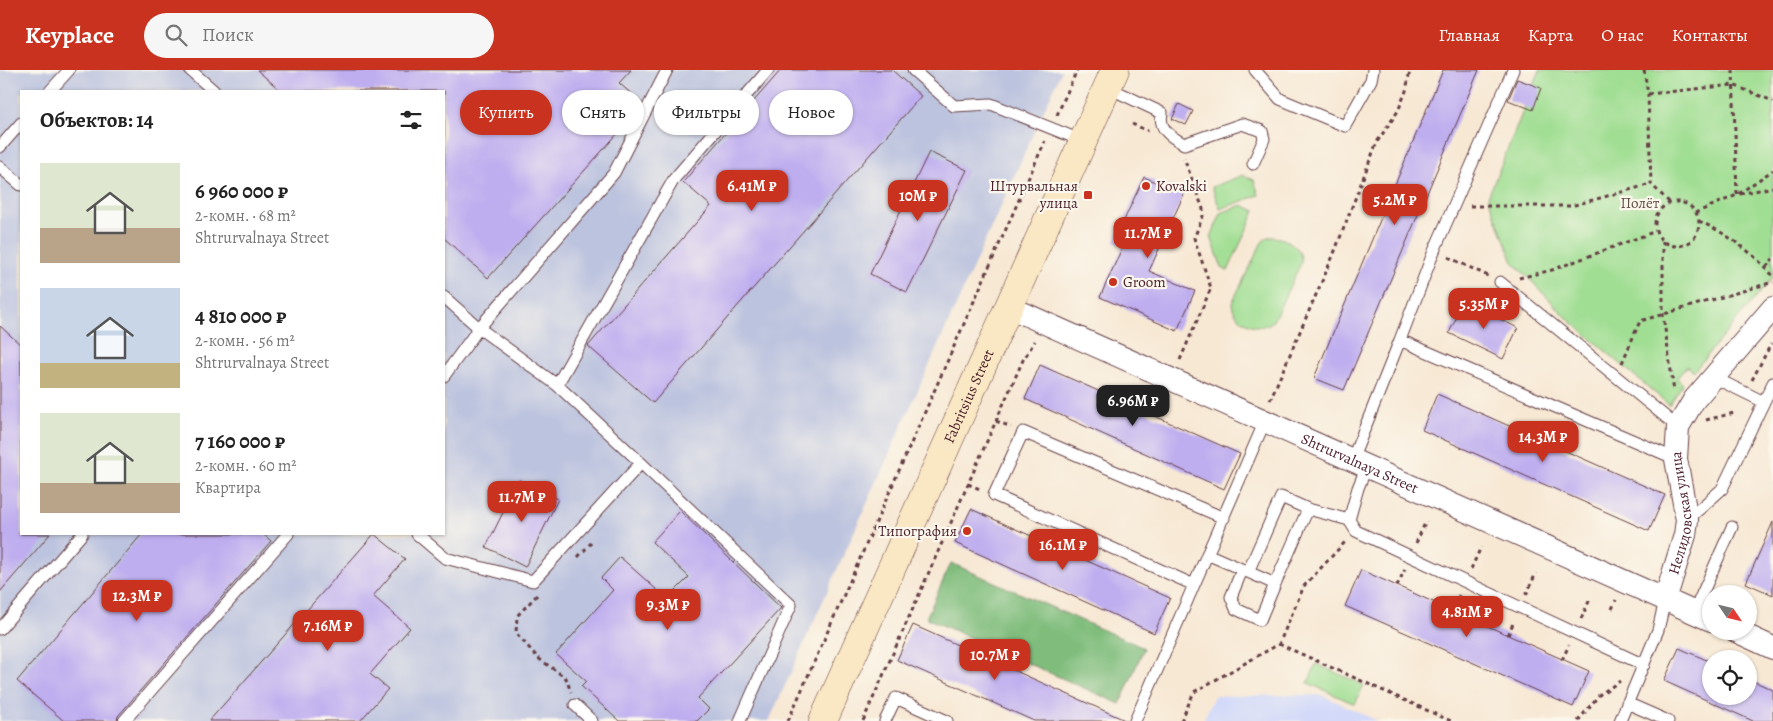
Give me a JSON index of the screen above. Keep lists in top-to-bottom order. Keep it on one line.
{"streets":{"main road":["Fabritsius Street"],"street":["Shtrurvalnaya Street","Нелидовская улица"]},"crossings":[["Fabritsius Street","Shtrurvalnaya Street"],["Shtrurvalnaya Street","Нелидовская улица"]],"parks":["Полёт"],"places":{"other":["Kovalski","Groom","Типография"],"transit":["Штурвальная улица"]},"north":"bottom right","page":{"header":"Keyplace","search":"Поиск","nav":["Главная","Карта","О нас","Контакты"],"chip":["Купить","Снять","Фильтры","Новое"],"heading":"Объектов: 14","list":[{"name":"6 960 000 ₽","note":"2-комн. · 68 m² · Shtrurvalnaya Street"},{"name":"4 810 000 ₽","note":"2-комн. · 56 m² · Shtrurvalnaya Street"},{"name":"7 160 000 ₽","note":"2-комн. · 60 m² · Квартира"}],"price":["6.41M ₽","10M ₽","5.2M ₽","11.7M ₽","5.35M ₽","6.96M ₽","14.3M ₽","11.7M ₽","16.1M ₽","12.3M ₽","9.3M ₽","4.81M ₽","7.16M ₽","10.7M ₽"]}}
